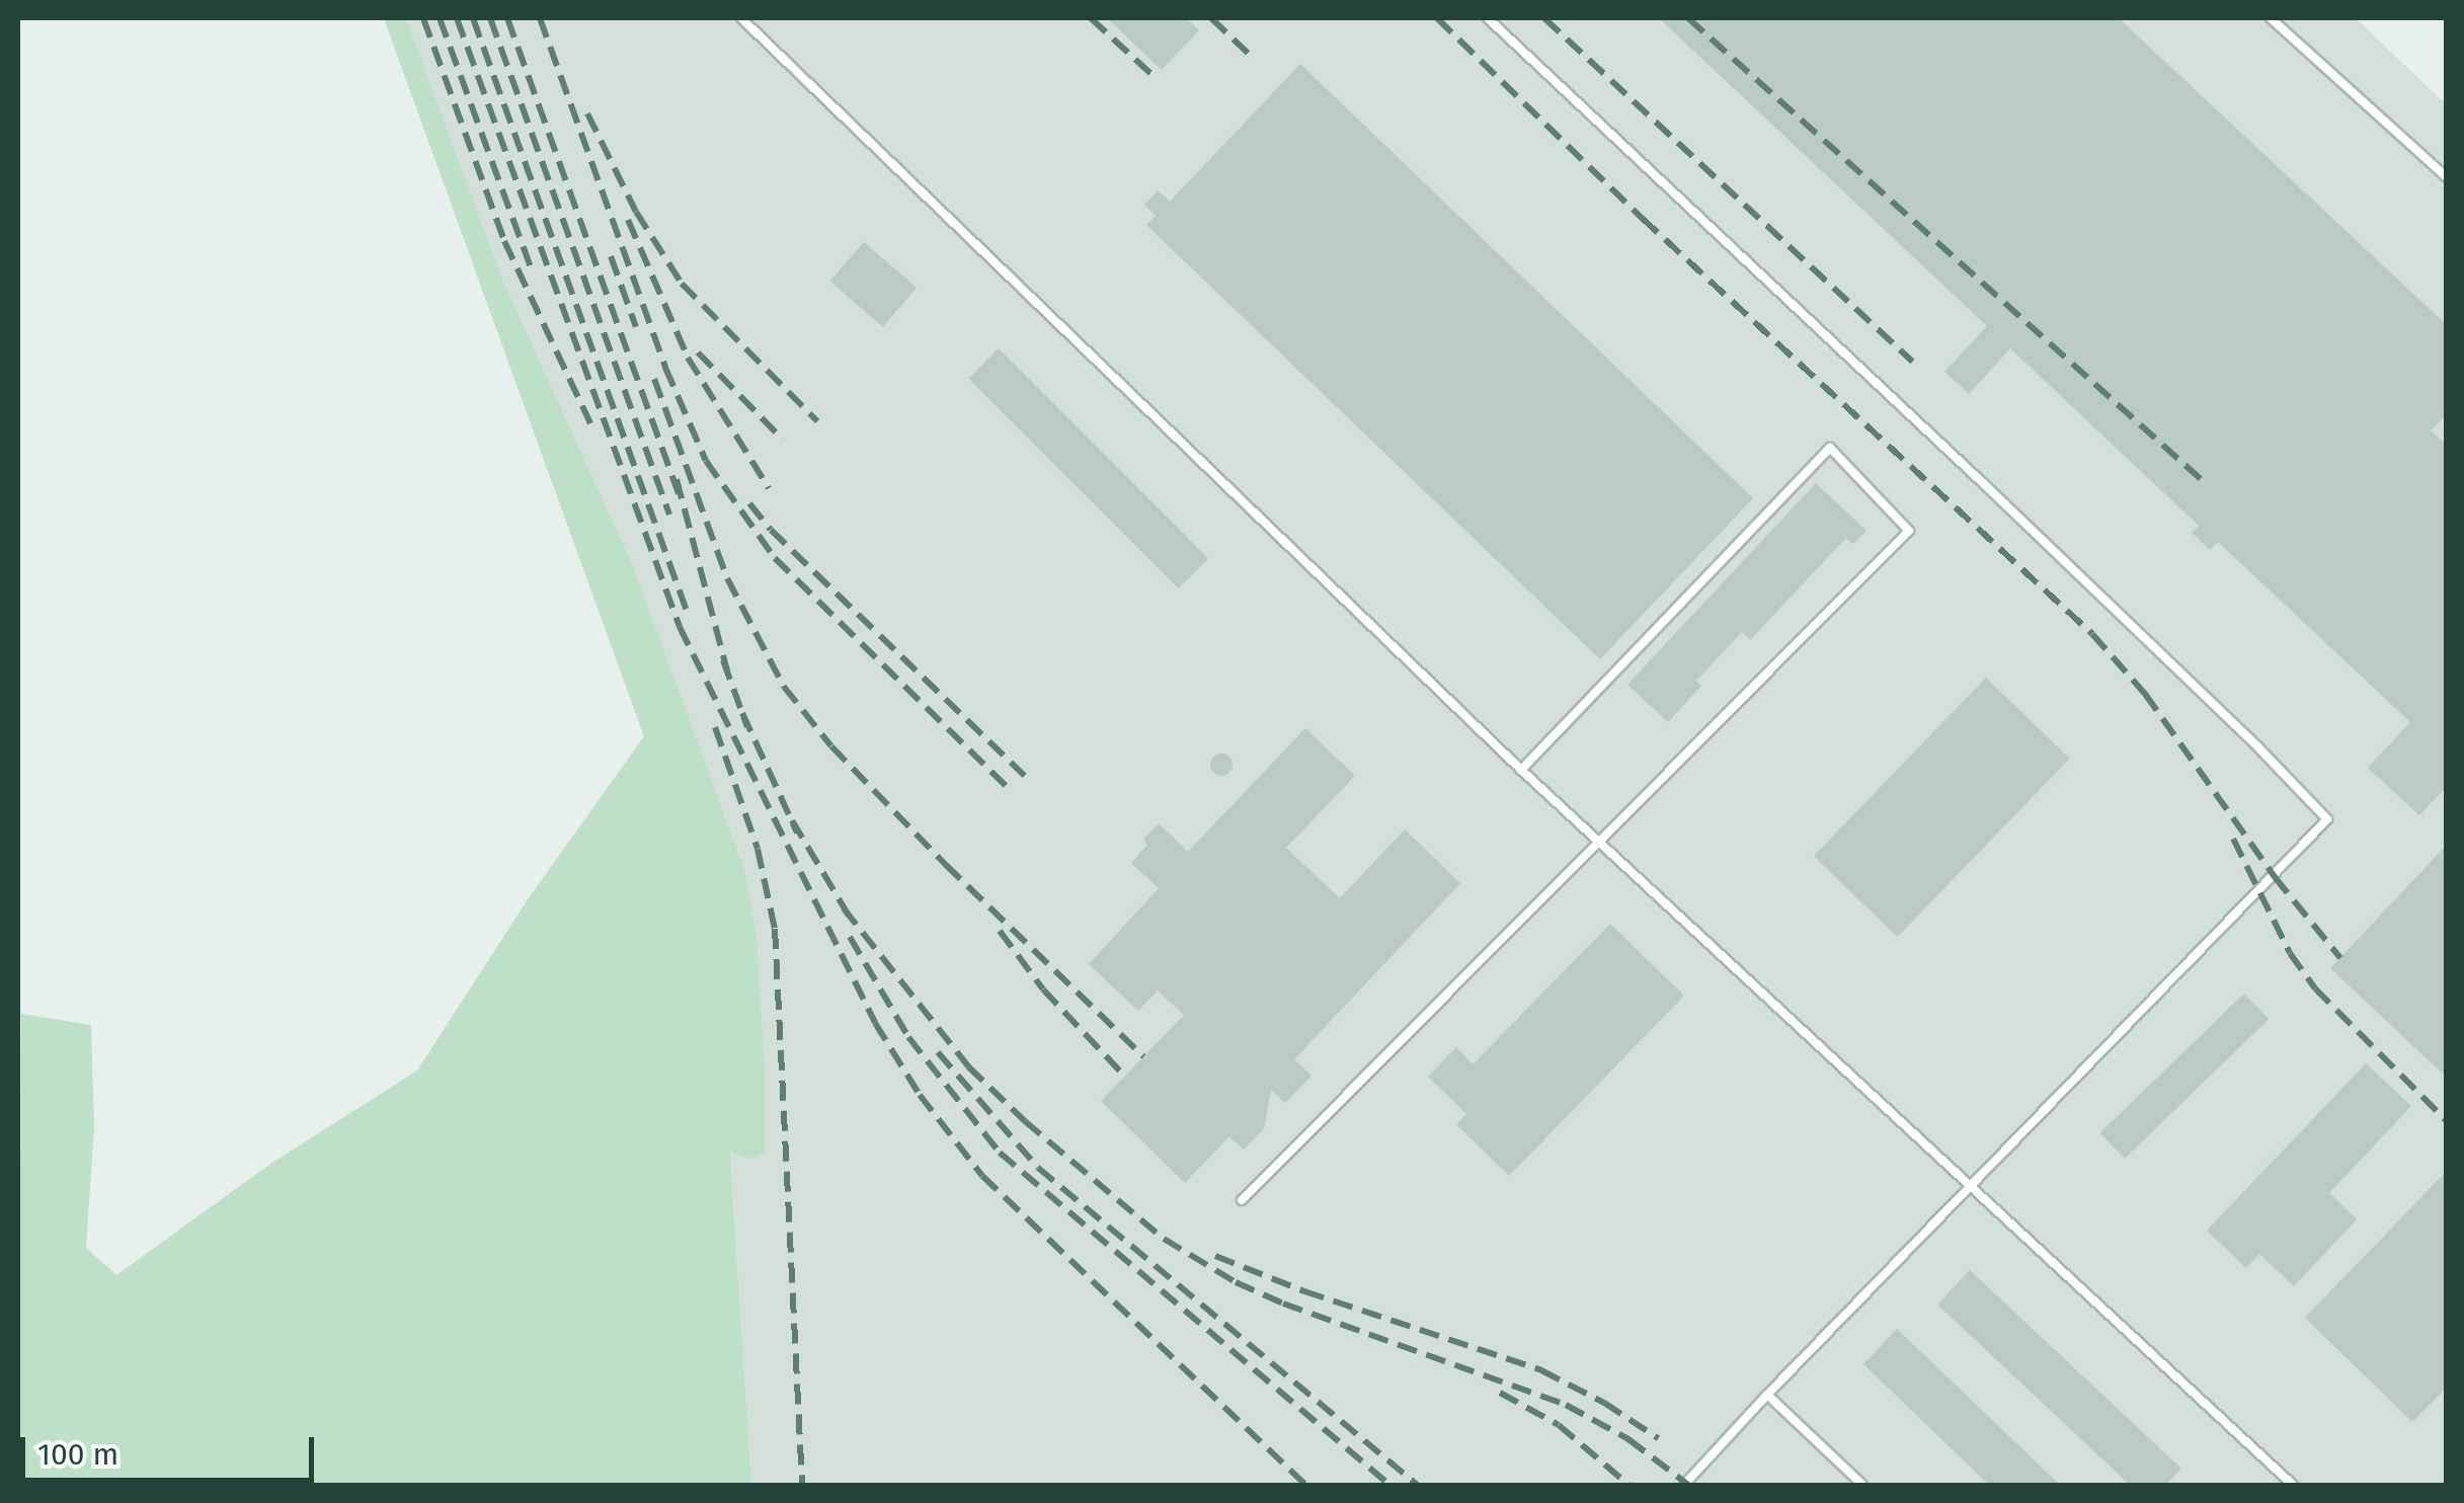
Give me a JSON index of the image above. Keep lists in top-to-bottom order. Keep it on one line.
{"scale_bar":"100 m"}
